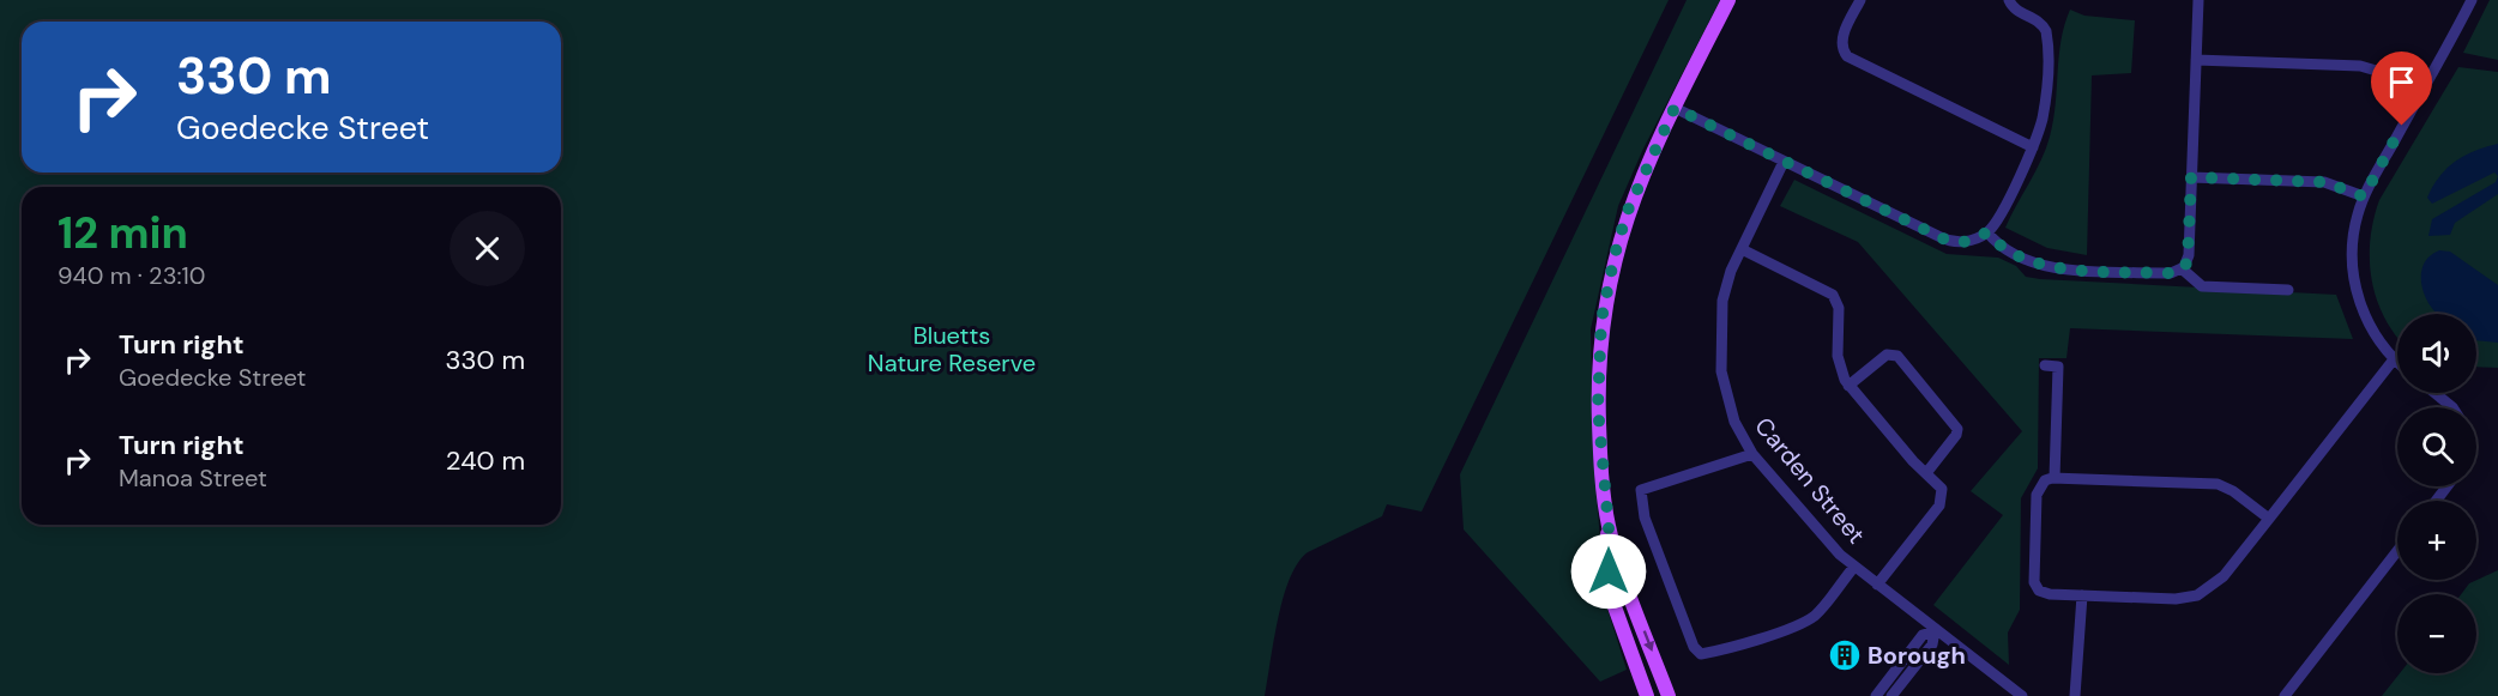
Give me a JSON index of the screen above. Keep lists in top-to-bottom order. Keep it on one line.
{"streets":{"street":["Carden Street"]},"parks":["Bluetts Nature Reserve"],"places":{"building":["Borough"]},"page":{"turn":["330 m","Goedecke Street"],"heading":["12 min","940 m · 23:10"],"list":[{"name":"Turn right","note":"Goedecke Street","value":"330 m"},{"name":"Turn right","note":"Manoa Street","value":"240 m"}],"map_buttons":["+","−"]}}
